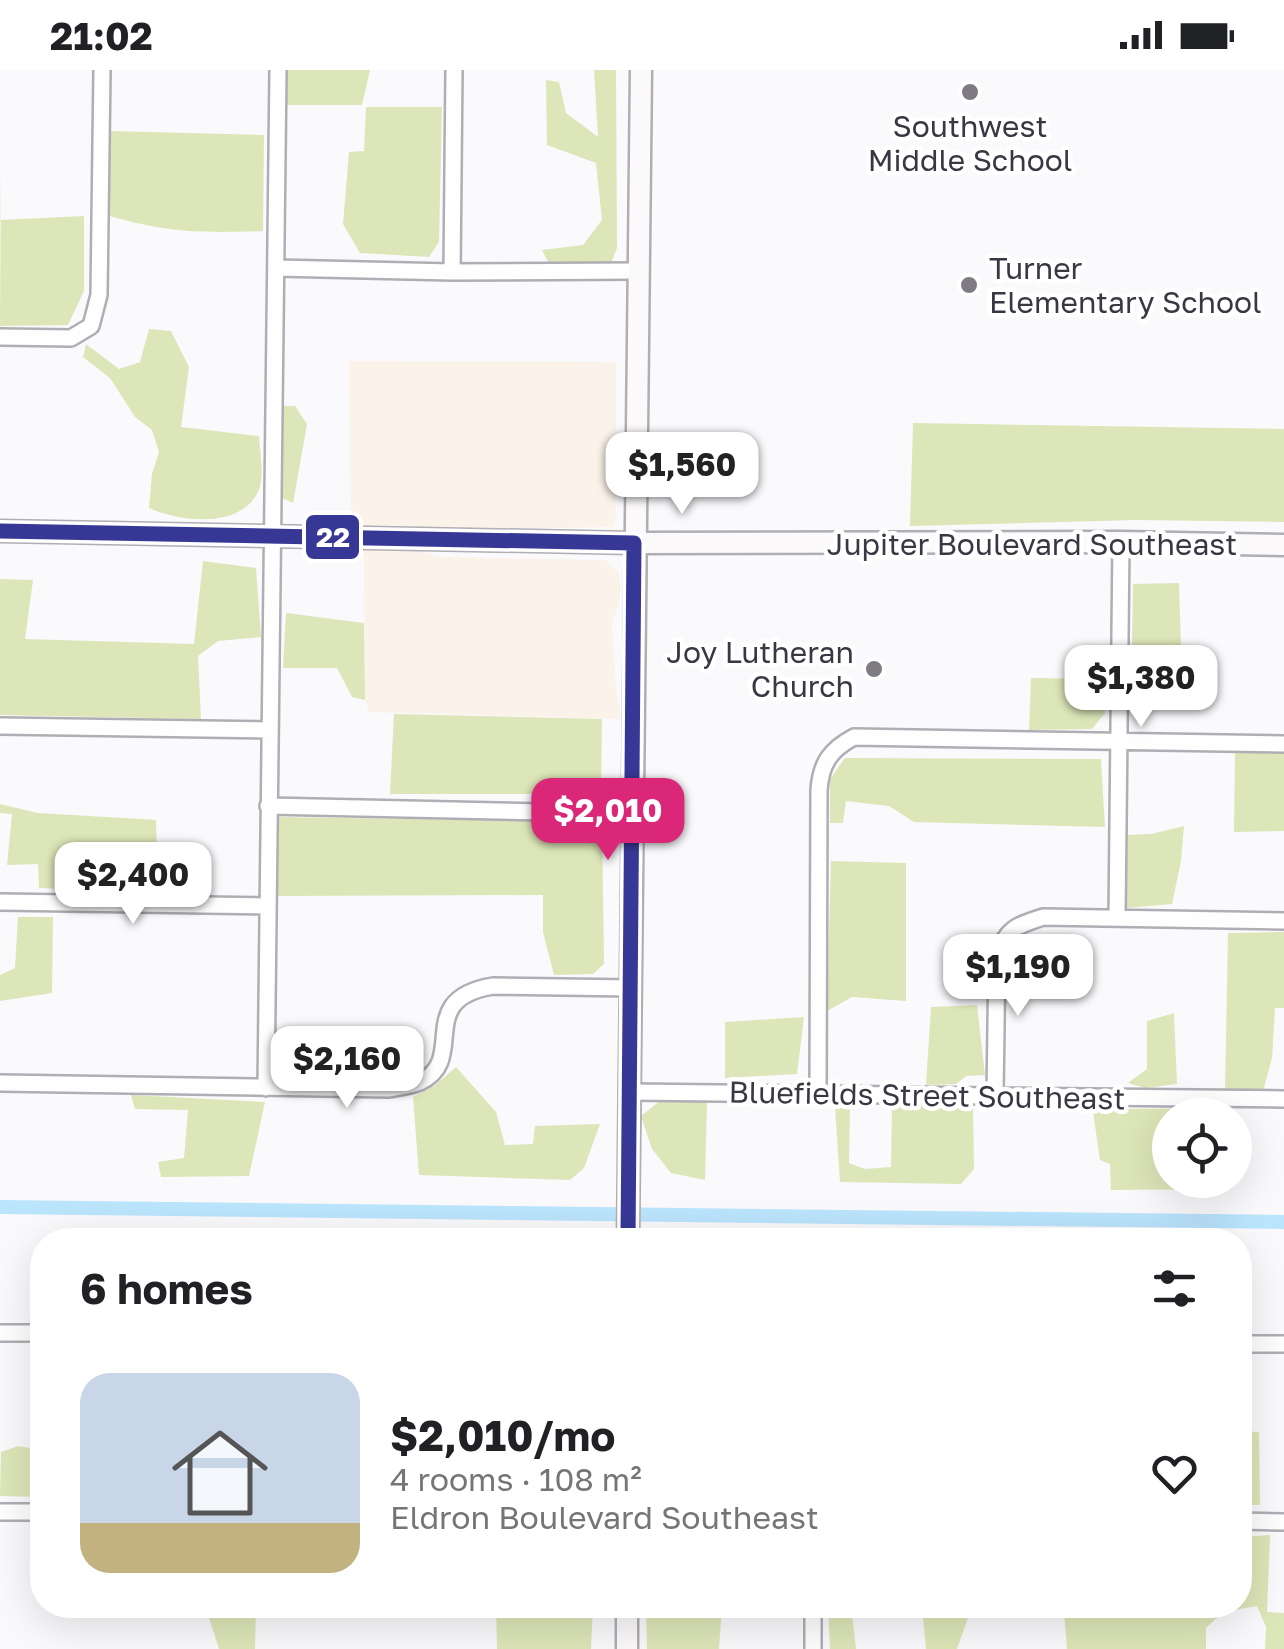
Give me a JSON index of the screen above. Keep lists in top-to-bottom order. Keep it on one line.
{"streets":{"street":["Jupiter Boulevard Southeast","Bluefields Street Southeast"]},"places":["Southwest Middle School","Turner Elementary School","Joy Lutheran Church"],"lines":["transit line 22"],"page":{"status":"21:02","price":["$1,560","$1,380","$2,010","$2,400","$1,190","$2,160"],"heading":"6 homes","list":[{"name":"$2,010/mo","note":"4 rooms · 108 m² · Eldron Boulevard Southeast"}]}}
